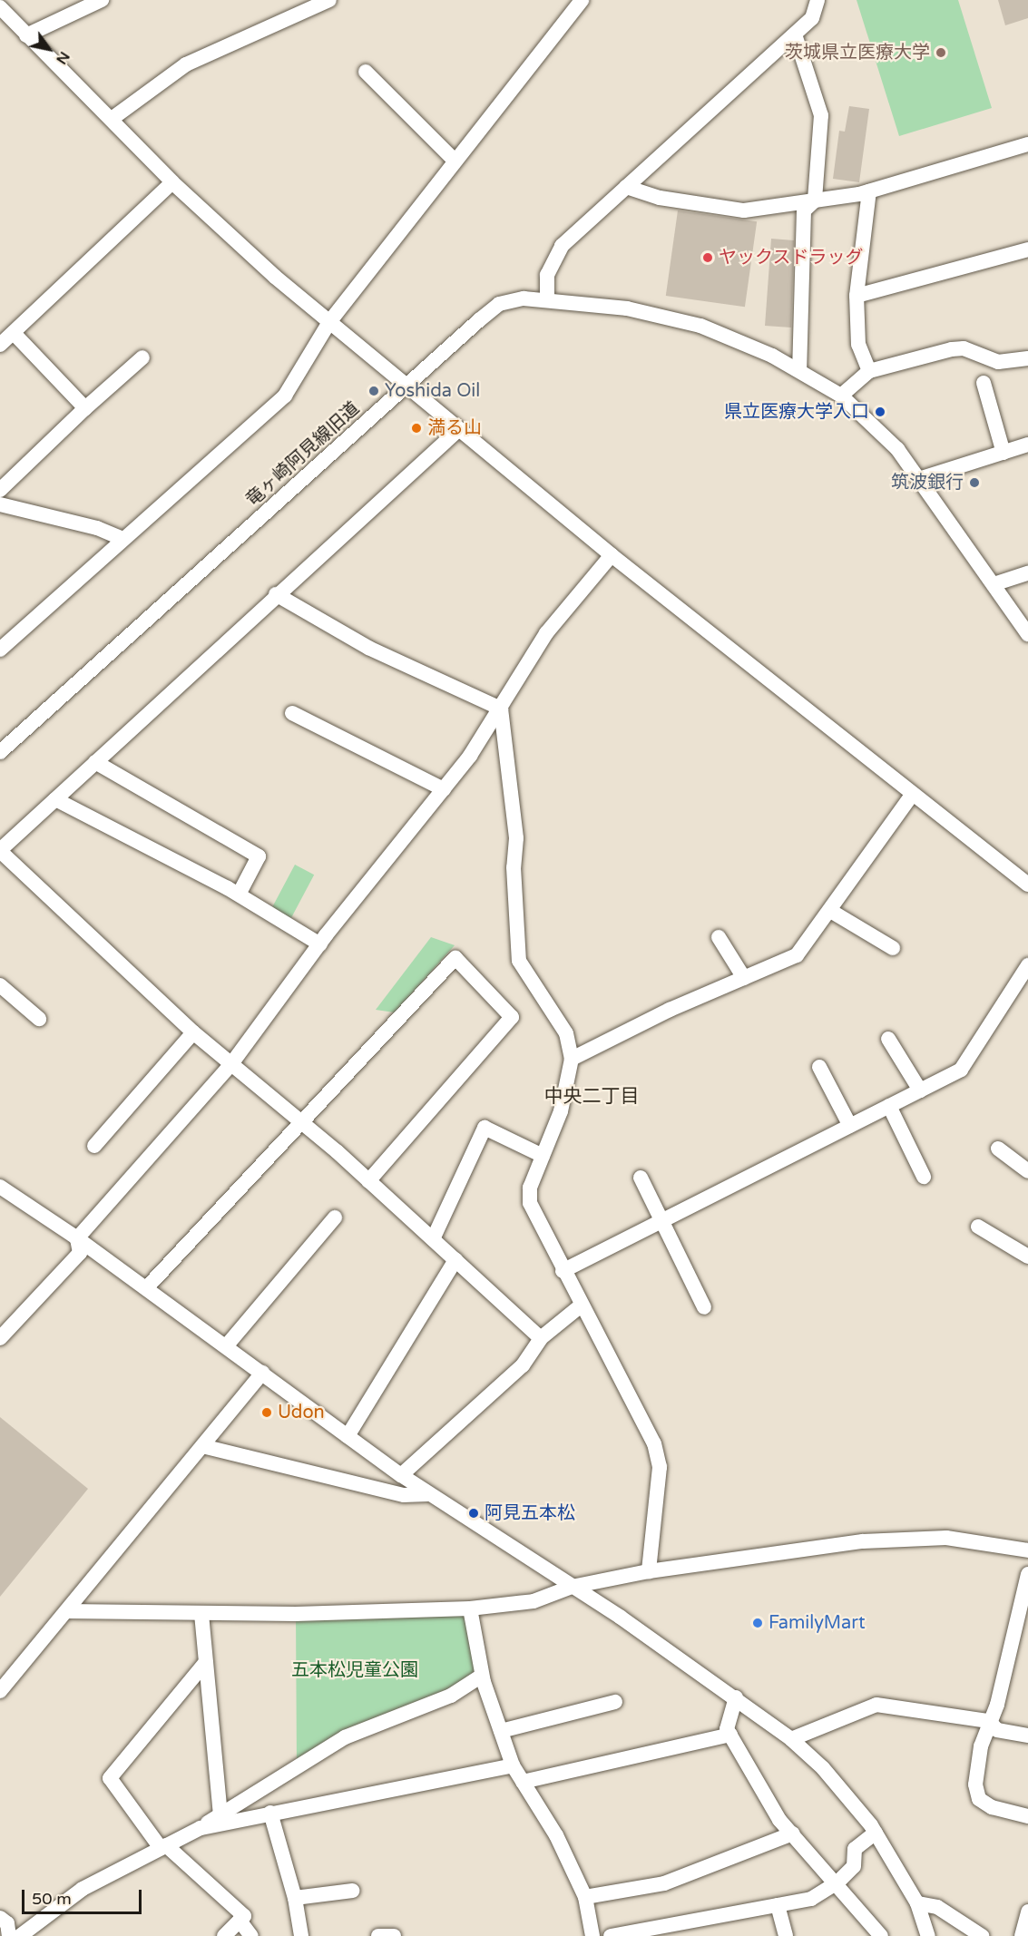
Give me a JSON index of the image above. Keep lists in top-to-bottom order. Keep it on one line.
{"streets":{"street":["竜ヶ崎阿見線旧道"]},"districts":["中央二丁目"],"parks":["五本松児童公園"],"places":["茨城県立医療大学","ヤックスドラッグ","Yoshida Oil","県立医療大学入口","満る山","筑波銀行","Udon","阿見五本松","FamilyMart"],"scale_bar":"50 m","north":"bottom right"}
